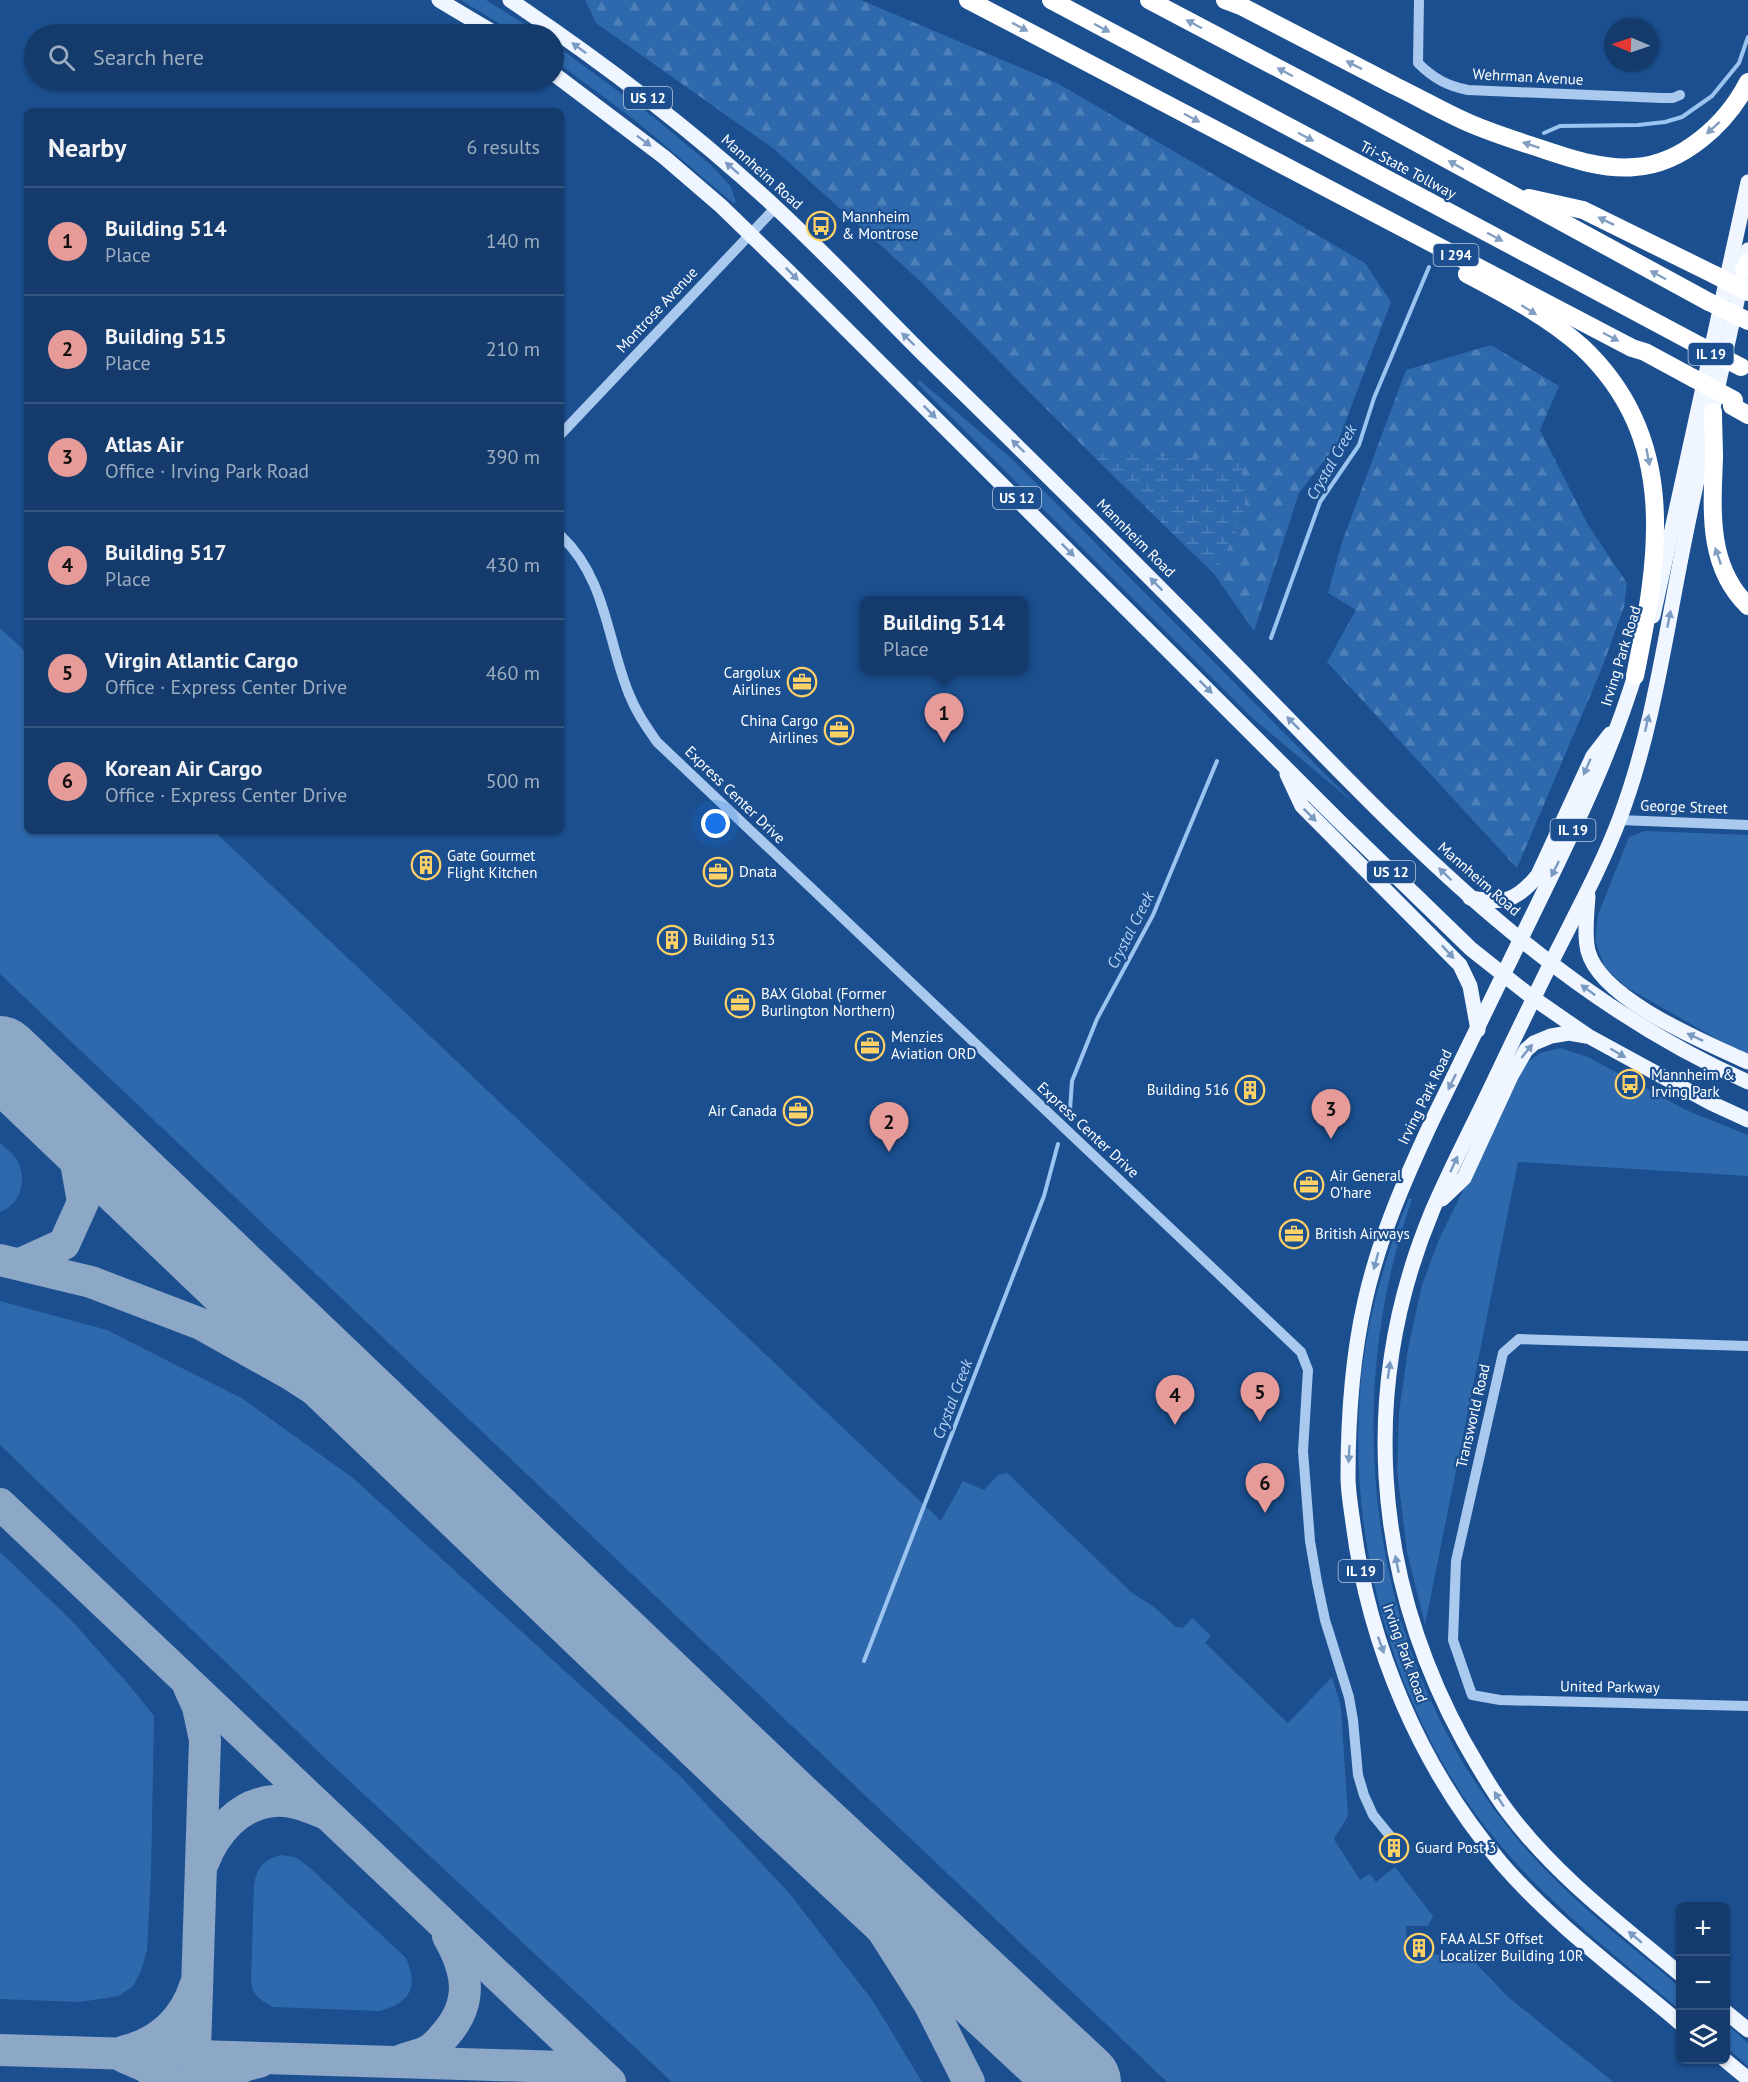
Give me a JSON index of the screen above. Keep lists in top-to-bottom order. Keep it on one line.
{"streets":{"highway":["Tri-State Tollway","I 294"],"main road":["US 12","Mannheim Road","IL 19","Irving Park Road"],"street":["Wehrman Avenue","Montrose Avenue","Express Center Drive","George Street","Transworld Road","United Parkway"]},"crossings":[["US 12","Montrose Avenue"],["US 12","Irving Park Road"],["Mannheim Road","Montrose Avenue"],["Mannheim Road","Irving Park Road"],["Irving Park Road","George Street"],["Transworld Road","United Parkway"]],"water":["Crystal Creek"],"places":{"bus stop":["Mannheim & Montrose","Mannheim & Irving Park"],"office":["Cargolux Airlines","China Cargo Airlines","Dnata","BAX Global (Former Burlington Northern)","Menzies Aviation ORD","Air Canada","Air General O'hare","British Airways"],"building":["Gate Gourmet Flight Kitchen","Building 513","Building 516","Guard Post 3","FAA ALSF Offset Localizer Building 10R"]},"north":"left","page":{"search":"Search here","heading":["Nearby","6 results"],"list":[{"mark":"1","name":"Building 514","note":"Place","value":"140 m"},{"mark":"2","name":"Building 515","note":"Place","value":"210 m"},{"mark":"3","name":"Atlas Air","note":"Office · Irving Park Road","value":"390 m"},{"mark":"4","name":"Building 517","note":"Place","value":"430 m"},{"mark":"5","name":"Virgin Atlantic Cargo","note":"Office · Express Center Drive","value":"460 m"},{"mark":"6","name":"Korean Air Cargo","note":"Office · Express Center Drive","value":"500 m"}],"popup":["Building 514","Place"],"pins":["1","3","2","5","4","6"],"map_buttons":["+","−"]}}
